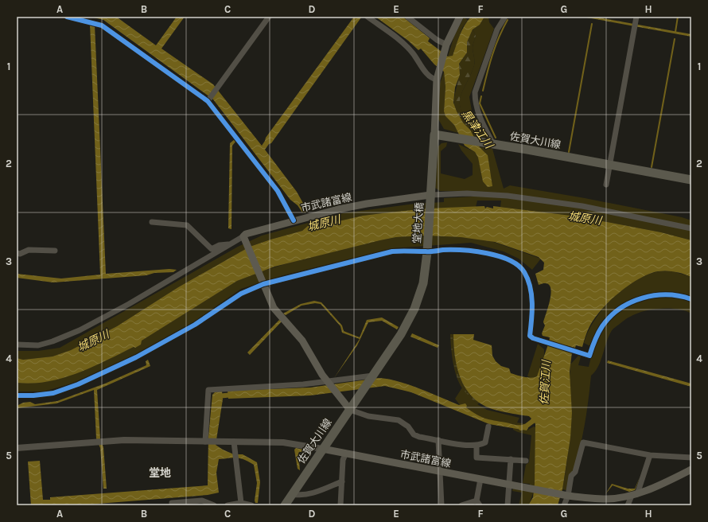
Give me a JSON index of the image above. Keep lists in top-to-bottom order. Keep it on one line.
{"streets":{"main road":["佐賀大川線","市武諸富線","堂地大橋"]},"crossings":[["佐賀大川線","市武諸富線"],["市武諸富線","堂地大橋"]],"districts":["堂地"],"water":["黒津江川","城原川","佐賀江川"],"grid":{"columns":["A","B","C","D","E","F","G","H"],"rows":["1","2","3","4","5"]}}
